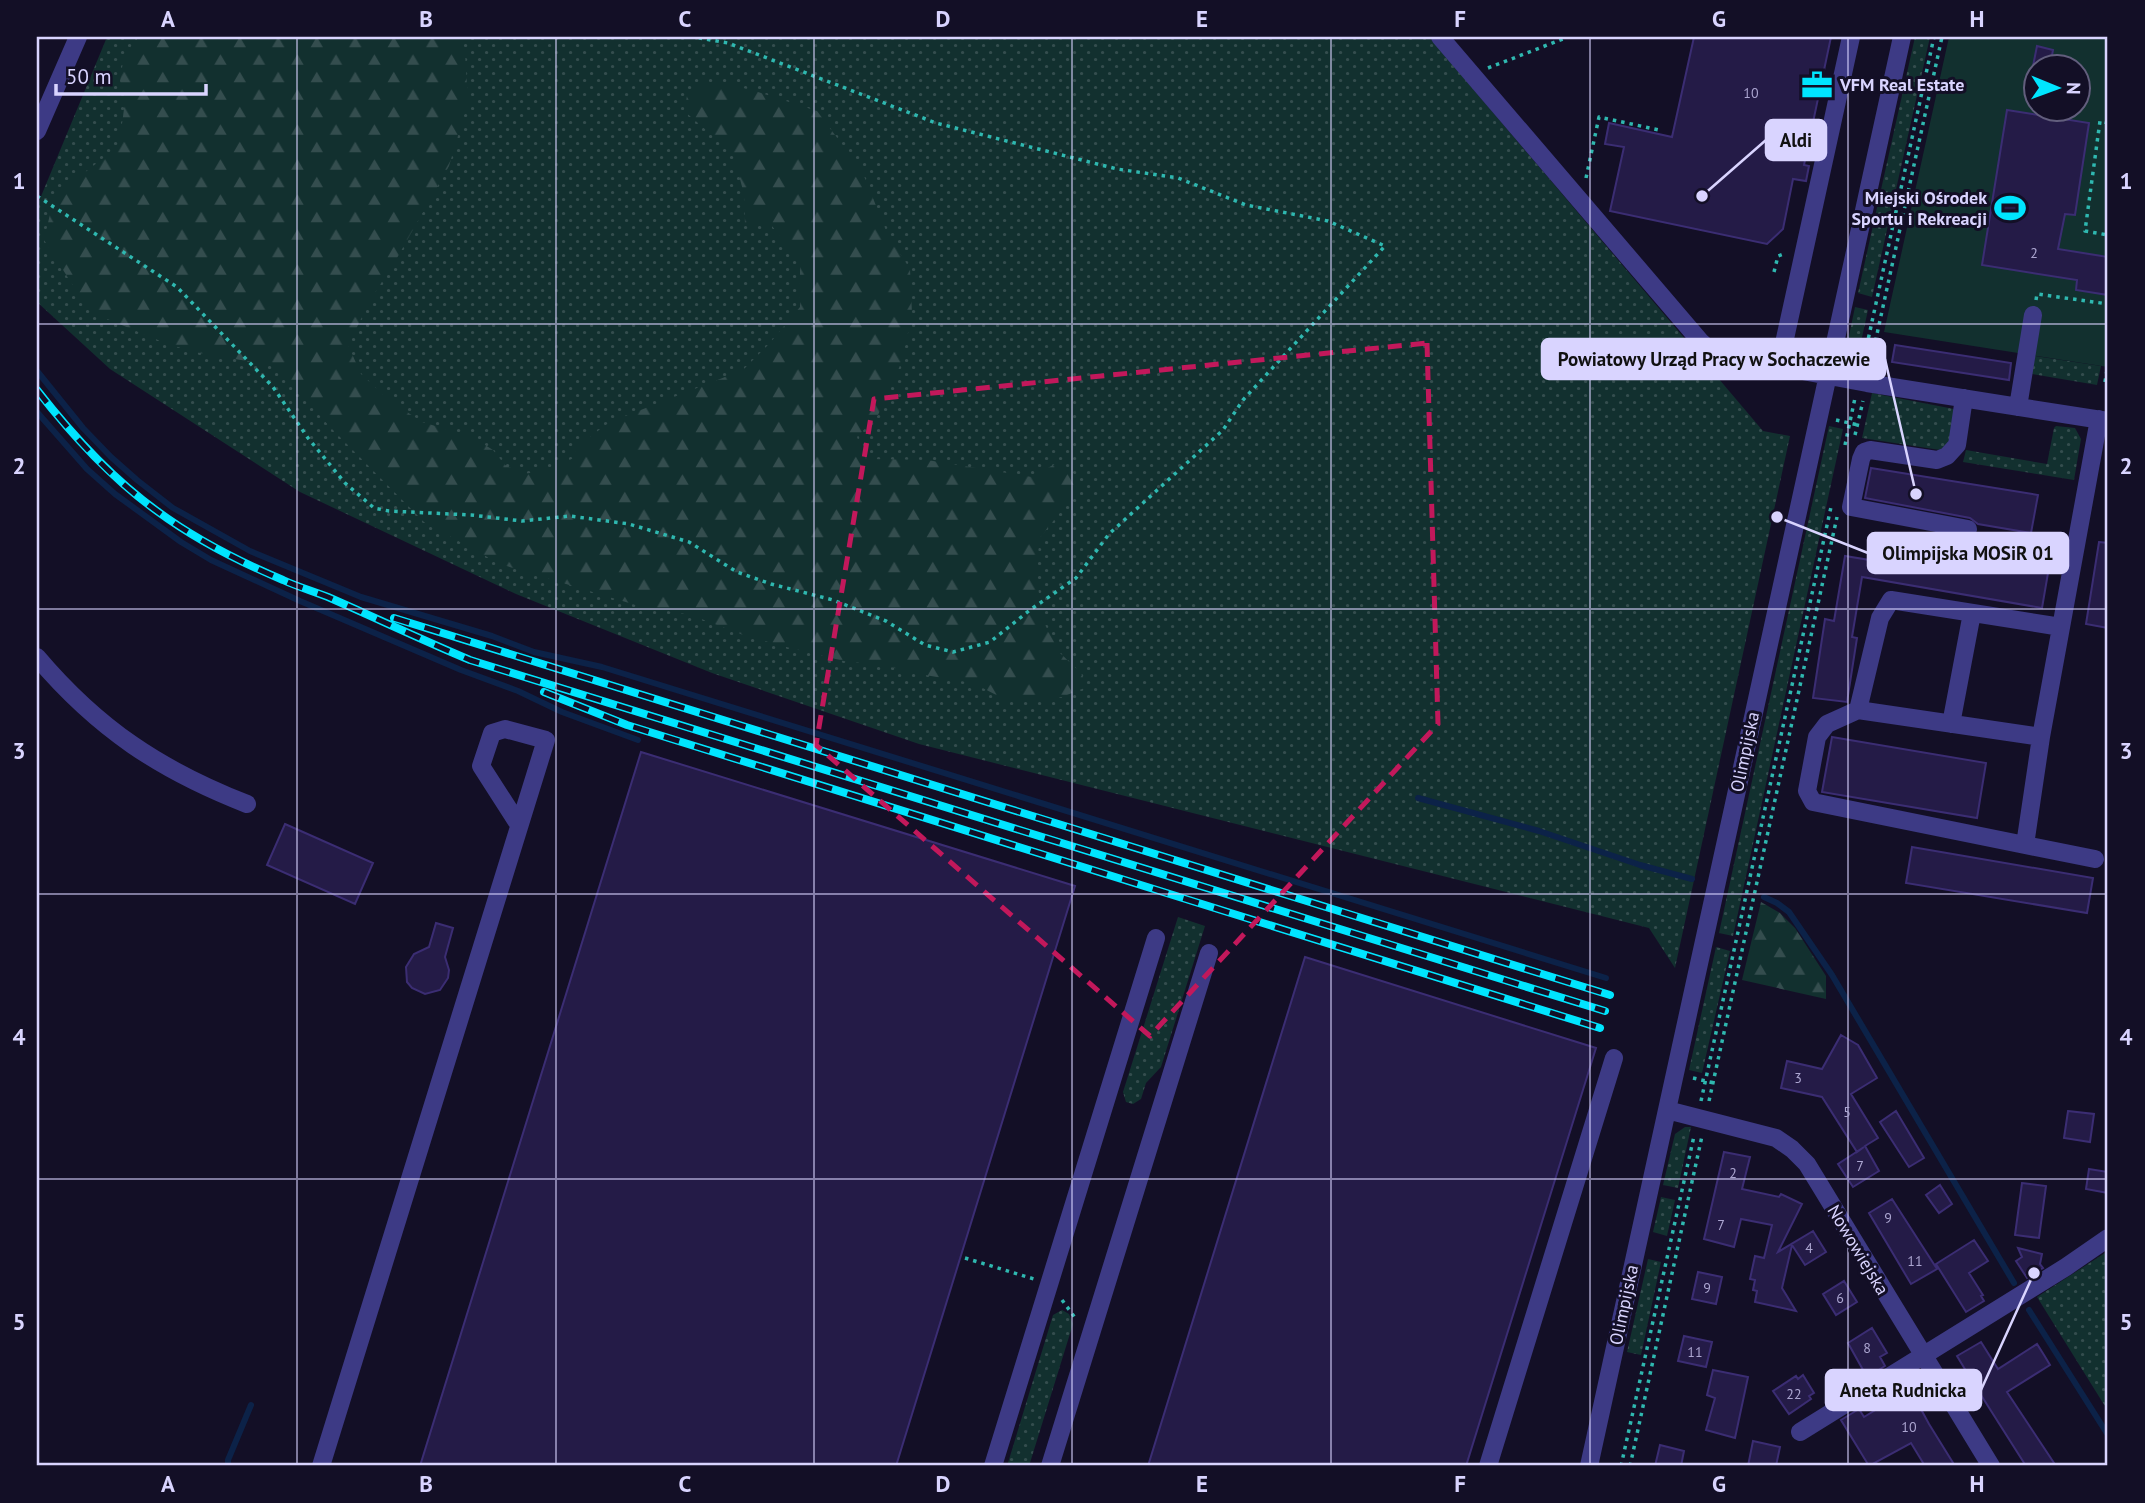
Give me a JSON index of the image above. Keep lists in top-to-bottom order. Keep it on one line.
{"streets":{"street":["Olimpijska","Nowowiejska"]},"crossings":[["Olimpijska","Nowowiejska"]],"places":{"office":["VFM Real Estate"],"other":["Aldi","Powiatowy Urząd Pracy w Sochaczewie","Olimpijska MOSiR 01","Aneta Rudnicka"],"sports":["Miejski Ośrodek Sportu i Rekreacji"]},"house_numbers":["10","2","3","5","7","2","9","7","4","11","9","6","8","11","22","10"],"scale_bar":"50 m","north":"right","grid":{"columns":["A","B","C","D","E","F","G","H"],"rows":["1","2","3","4","5"]}}
